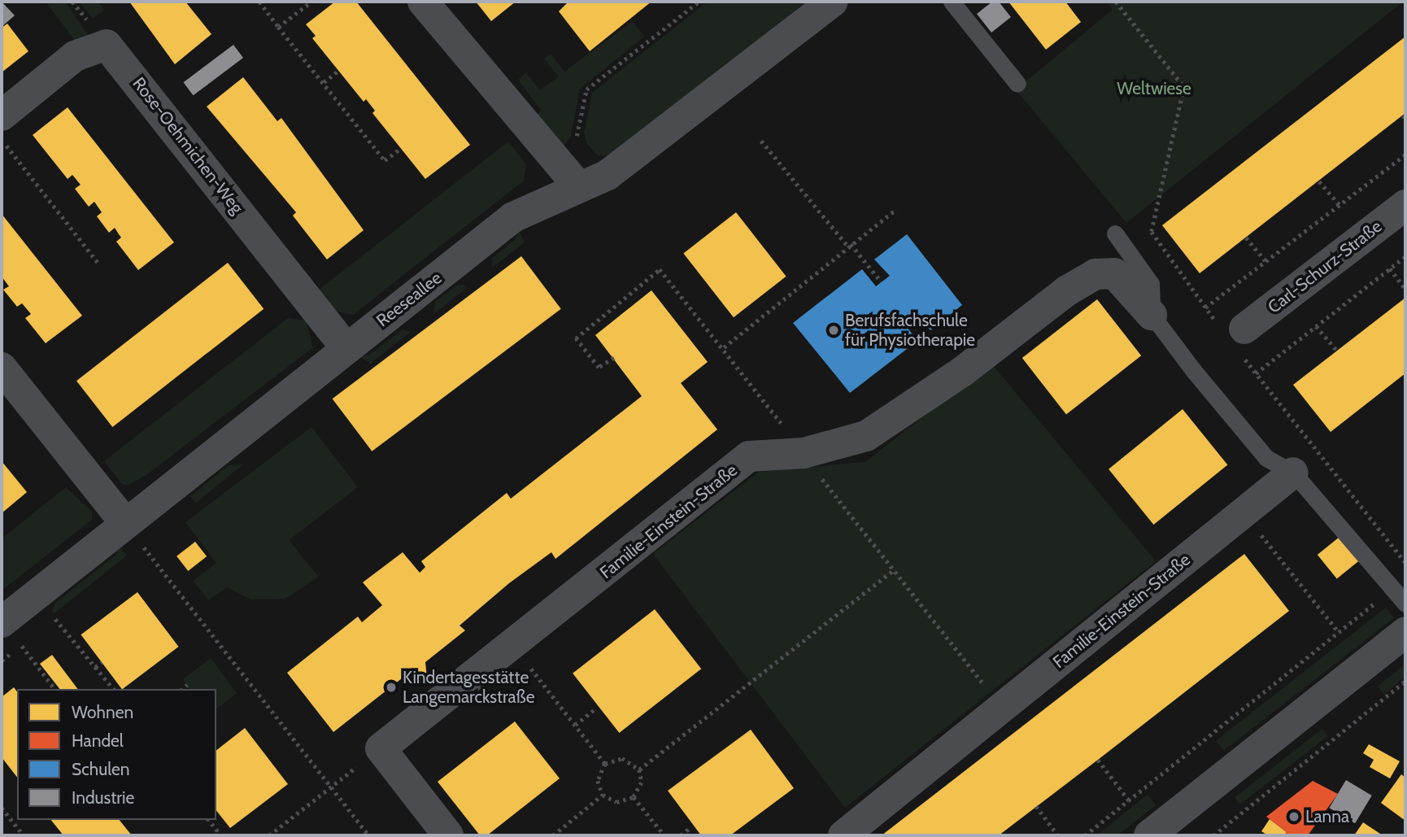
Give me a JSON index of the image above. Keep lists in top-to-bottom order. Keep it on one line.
{"streets":{"street":["Rose-Oehmichen-Weg","Carl-Schurz-Straße","Reeseallee","Familie-Einstein-Straße"]},"crossings":[["Rose-Oehmichen-Weg","Reeseallee"]],"parks":["Weltwiese"],"places":["Berufsfachschule für Physiotherapie","Kindertagesstätte Langemarckstraße","Lanna"],"legend":["Wohnen","Handel","Schulen","Industrie"]}
